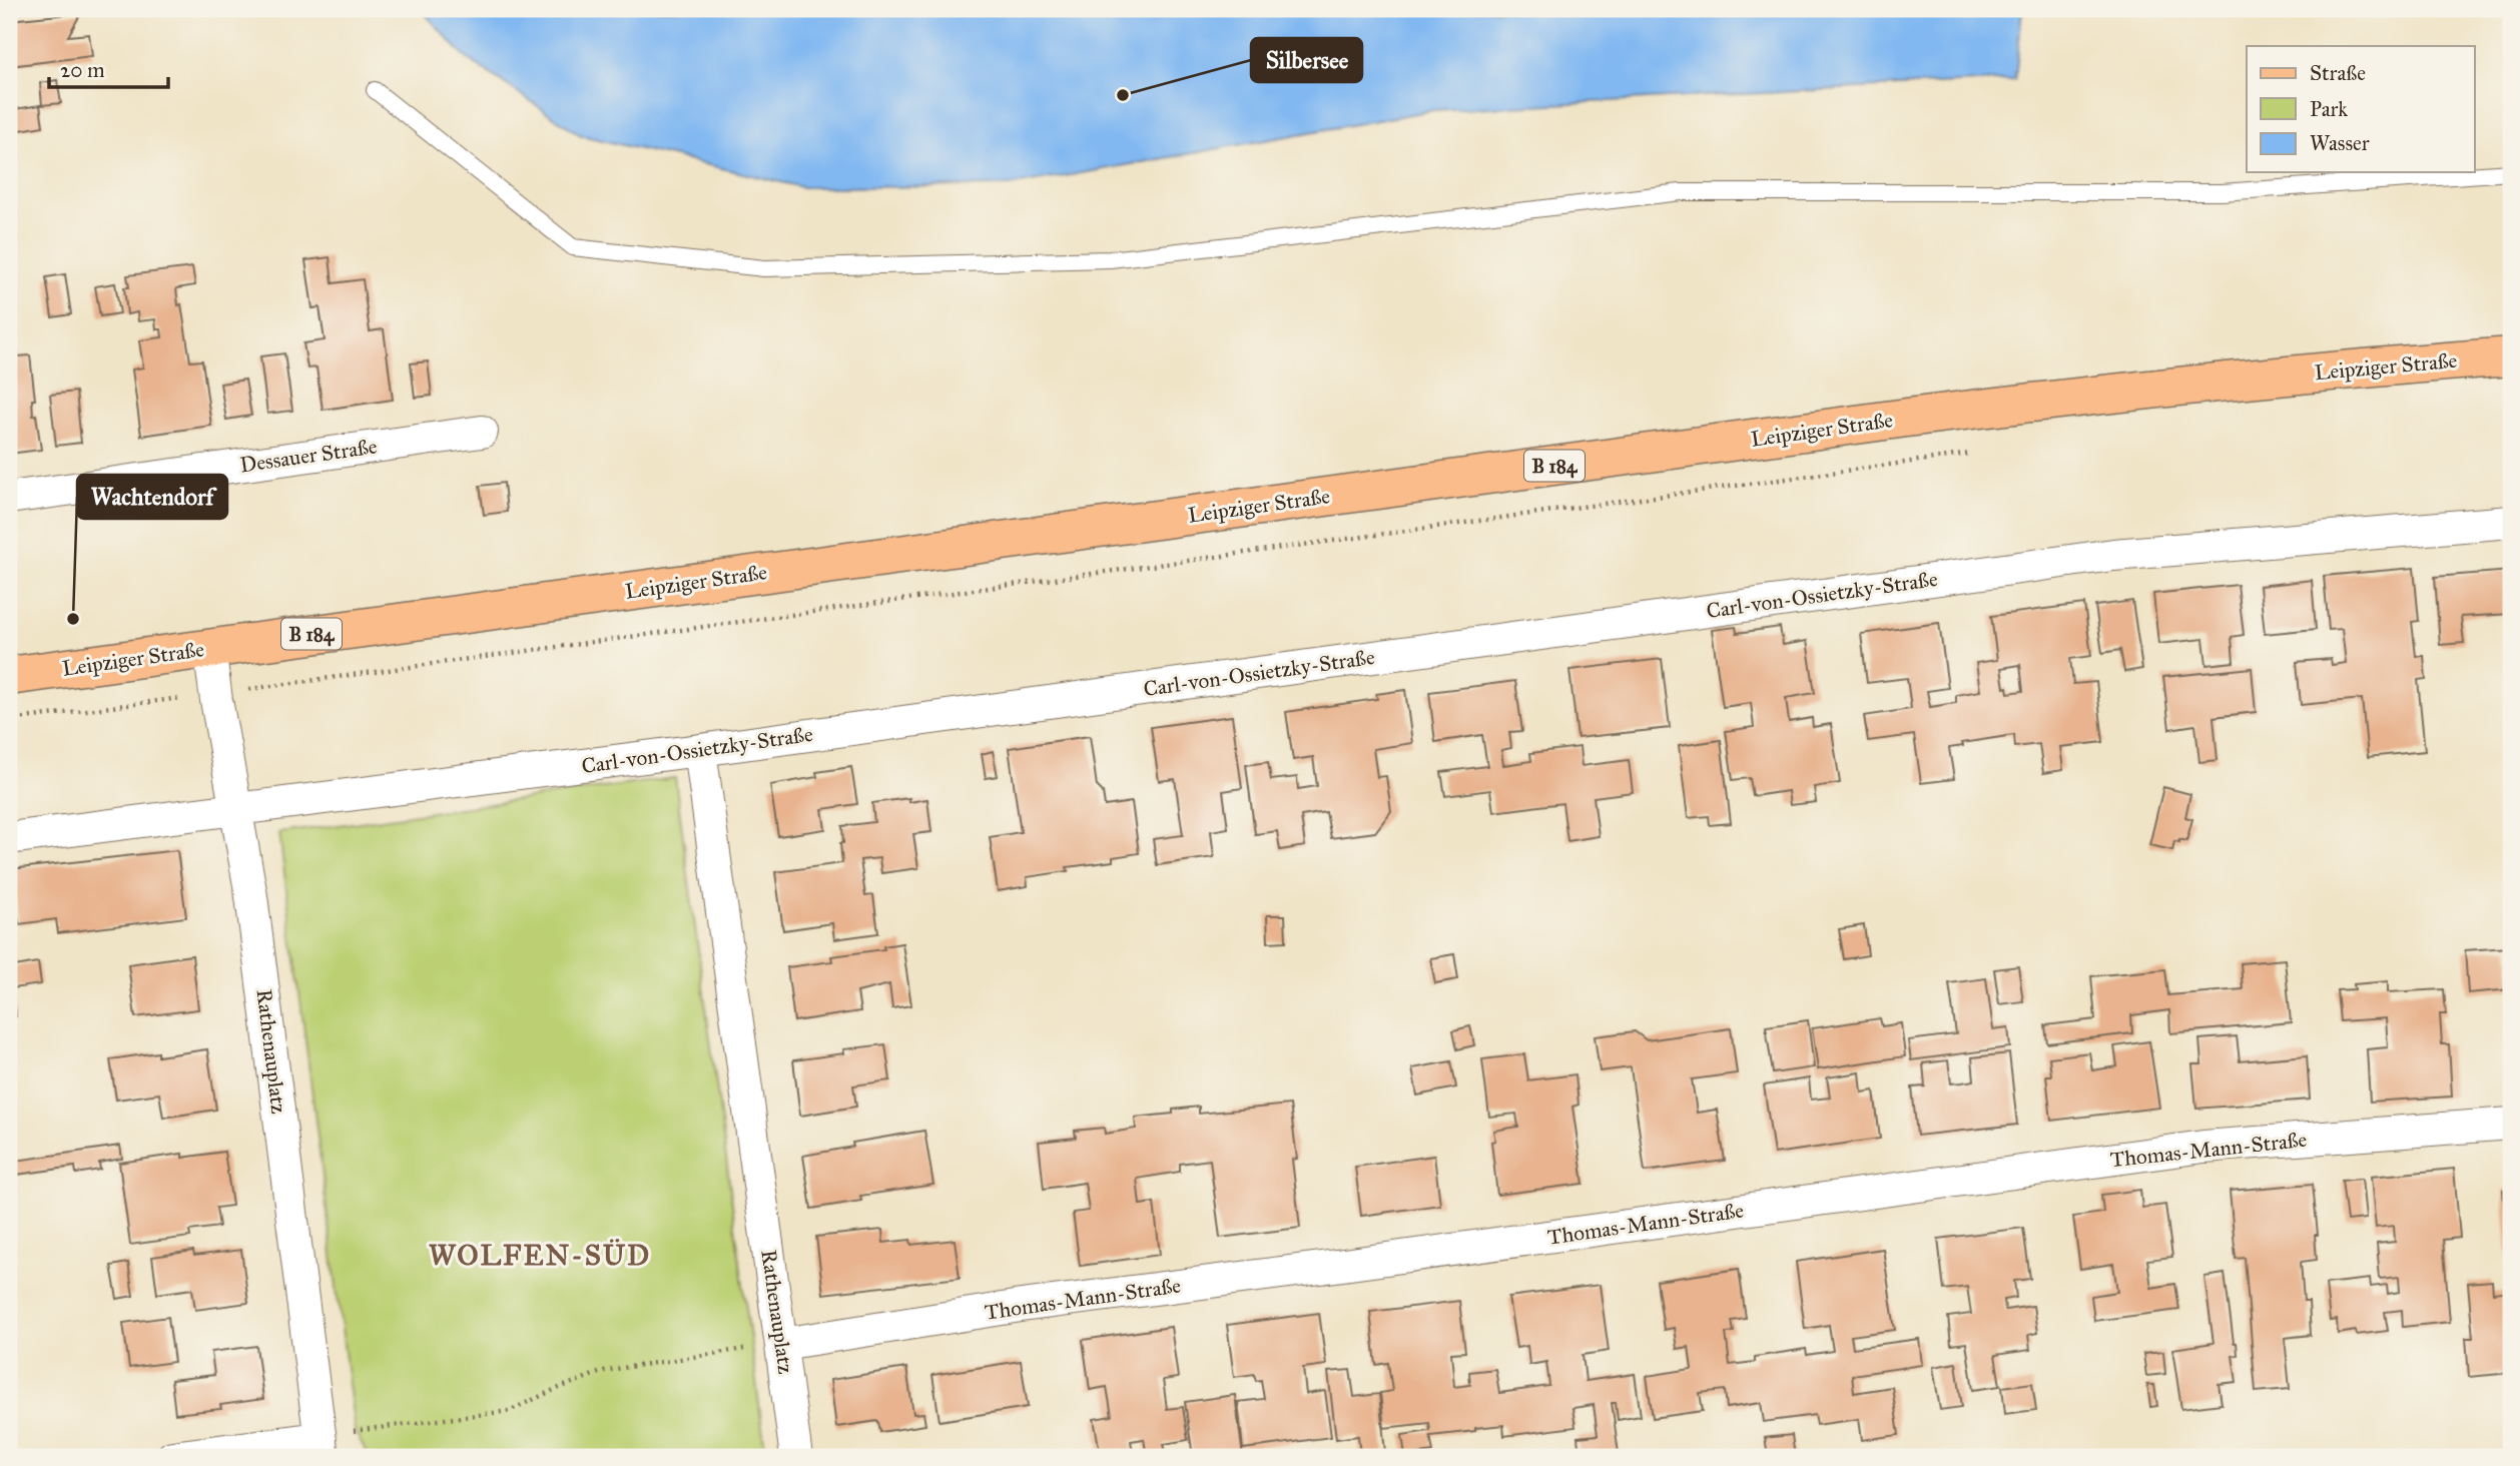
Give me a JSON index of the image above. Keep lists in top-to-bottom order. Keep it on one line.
{"streets":{"main road":["Leipziger Straße","B 184"],"street":["Dessauer Straße","Carl-von-Ossietzky-Straße","Rathenauplatz","Thomas-Mann-Straße"]},"crossings":[["Leipziger Straße","Rathenauplatz"],["Carl-von-Ossietzky-Straße","Rathenauplatz"],["Rathenauplatz","Thomas-Mann-Straße"]],"districts":["WOLFEN-SÜD"],"places":["Silbersee","Wachtendorf"],"legend":["Straße","Park","Wasser"],"scale_bar":"20 m"}
